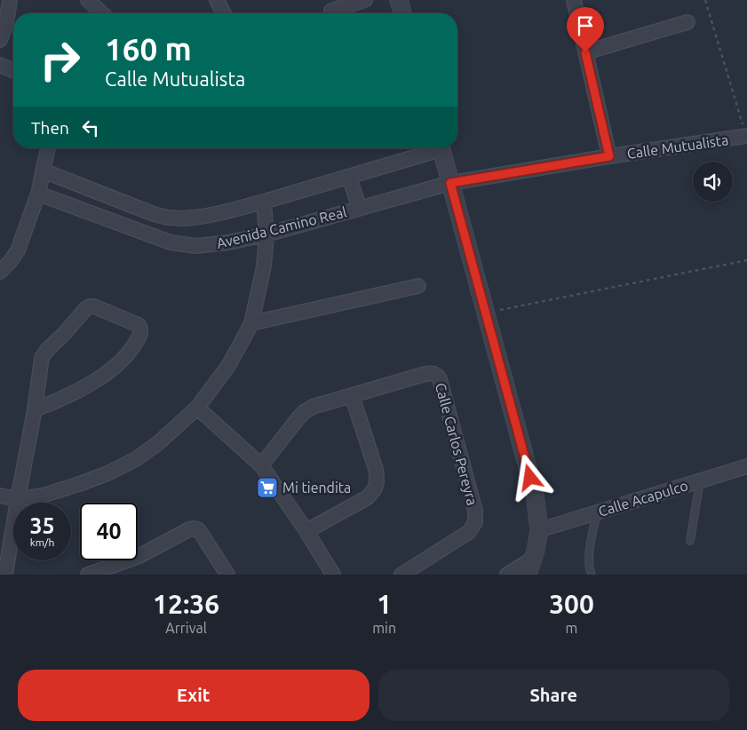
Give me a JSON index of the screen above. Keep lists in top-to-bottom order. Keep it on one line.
{"streets":{"street":["Calle Mutualista","Avenida Camino Real","Calle Carlos Pereyra","Calle Acapulco"]},"crossings":[["Calle Mutualista","Avenida Camino Real"]],"places":{"supermarket":["Mi tiendita"]},"page":{"turn":["160 m","Calle Mutualista"],"then":"Then","speed":"35 km/h","limit":"40","eta":["12:36","Arrival","1","min","300","m"],"buttons":["Exit","Share"]}}
